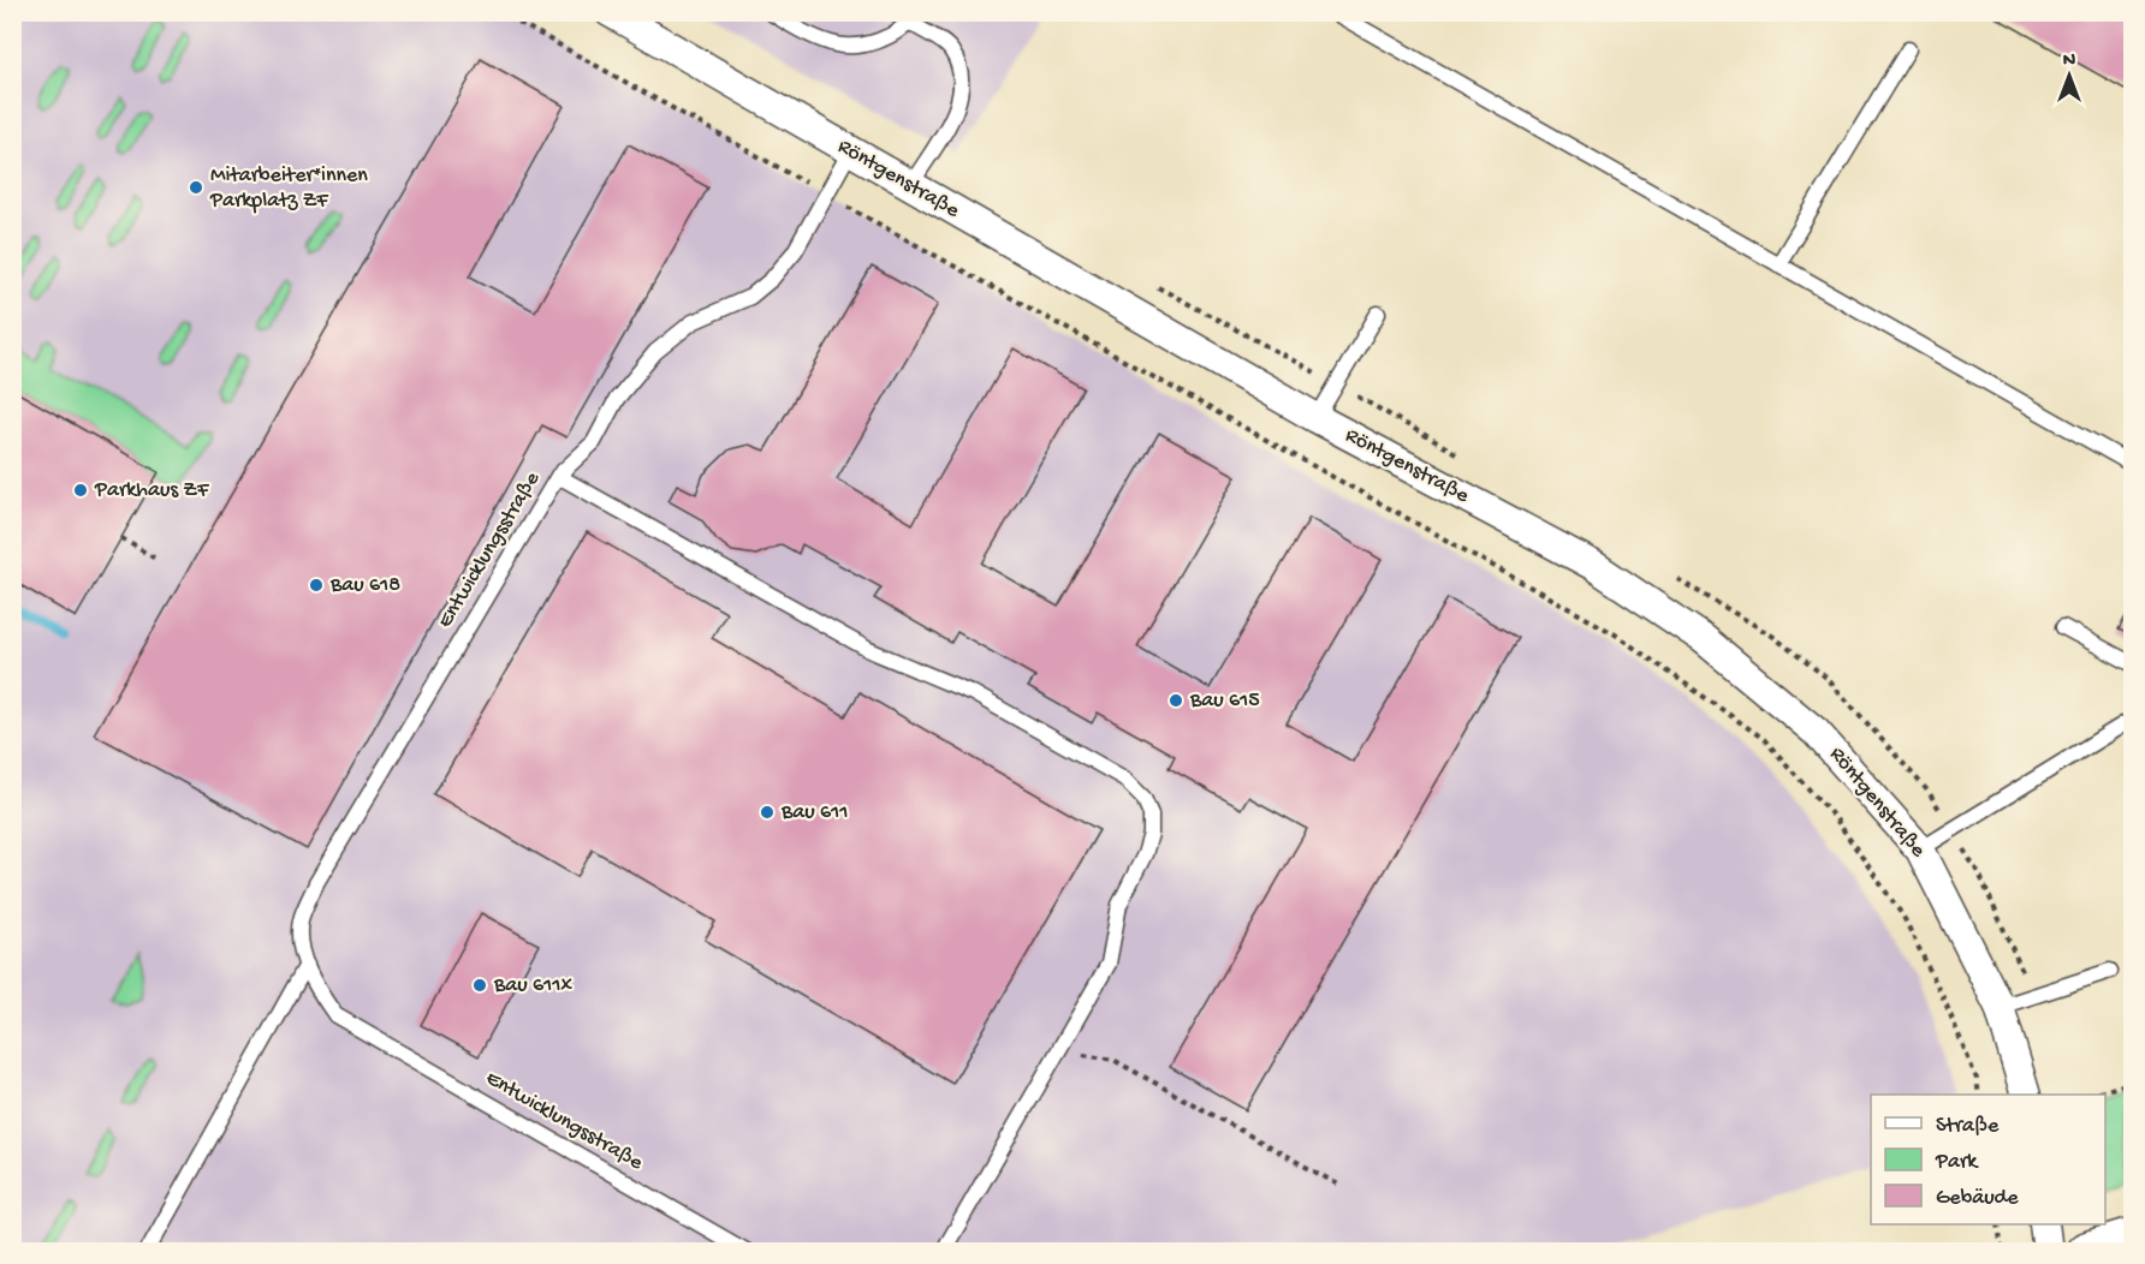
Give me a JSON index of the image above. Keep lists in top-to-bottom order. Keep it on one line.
{"streets":{"street":["Röntgenstraße"],"lane":["Entwicklungsstraße"]},"crossings":[["Röntgenstraße","Entwicklungsstraße"]],"places":["Mitarbeiter*innen Parkplatz ZF","Parkhaus ZF","Bau 618","Bau 615","Bau 611","Bau 611x"],"legend":["Straße","Park","Gebäude"],"north":"top"}
